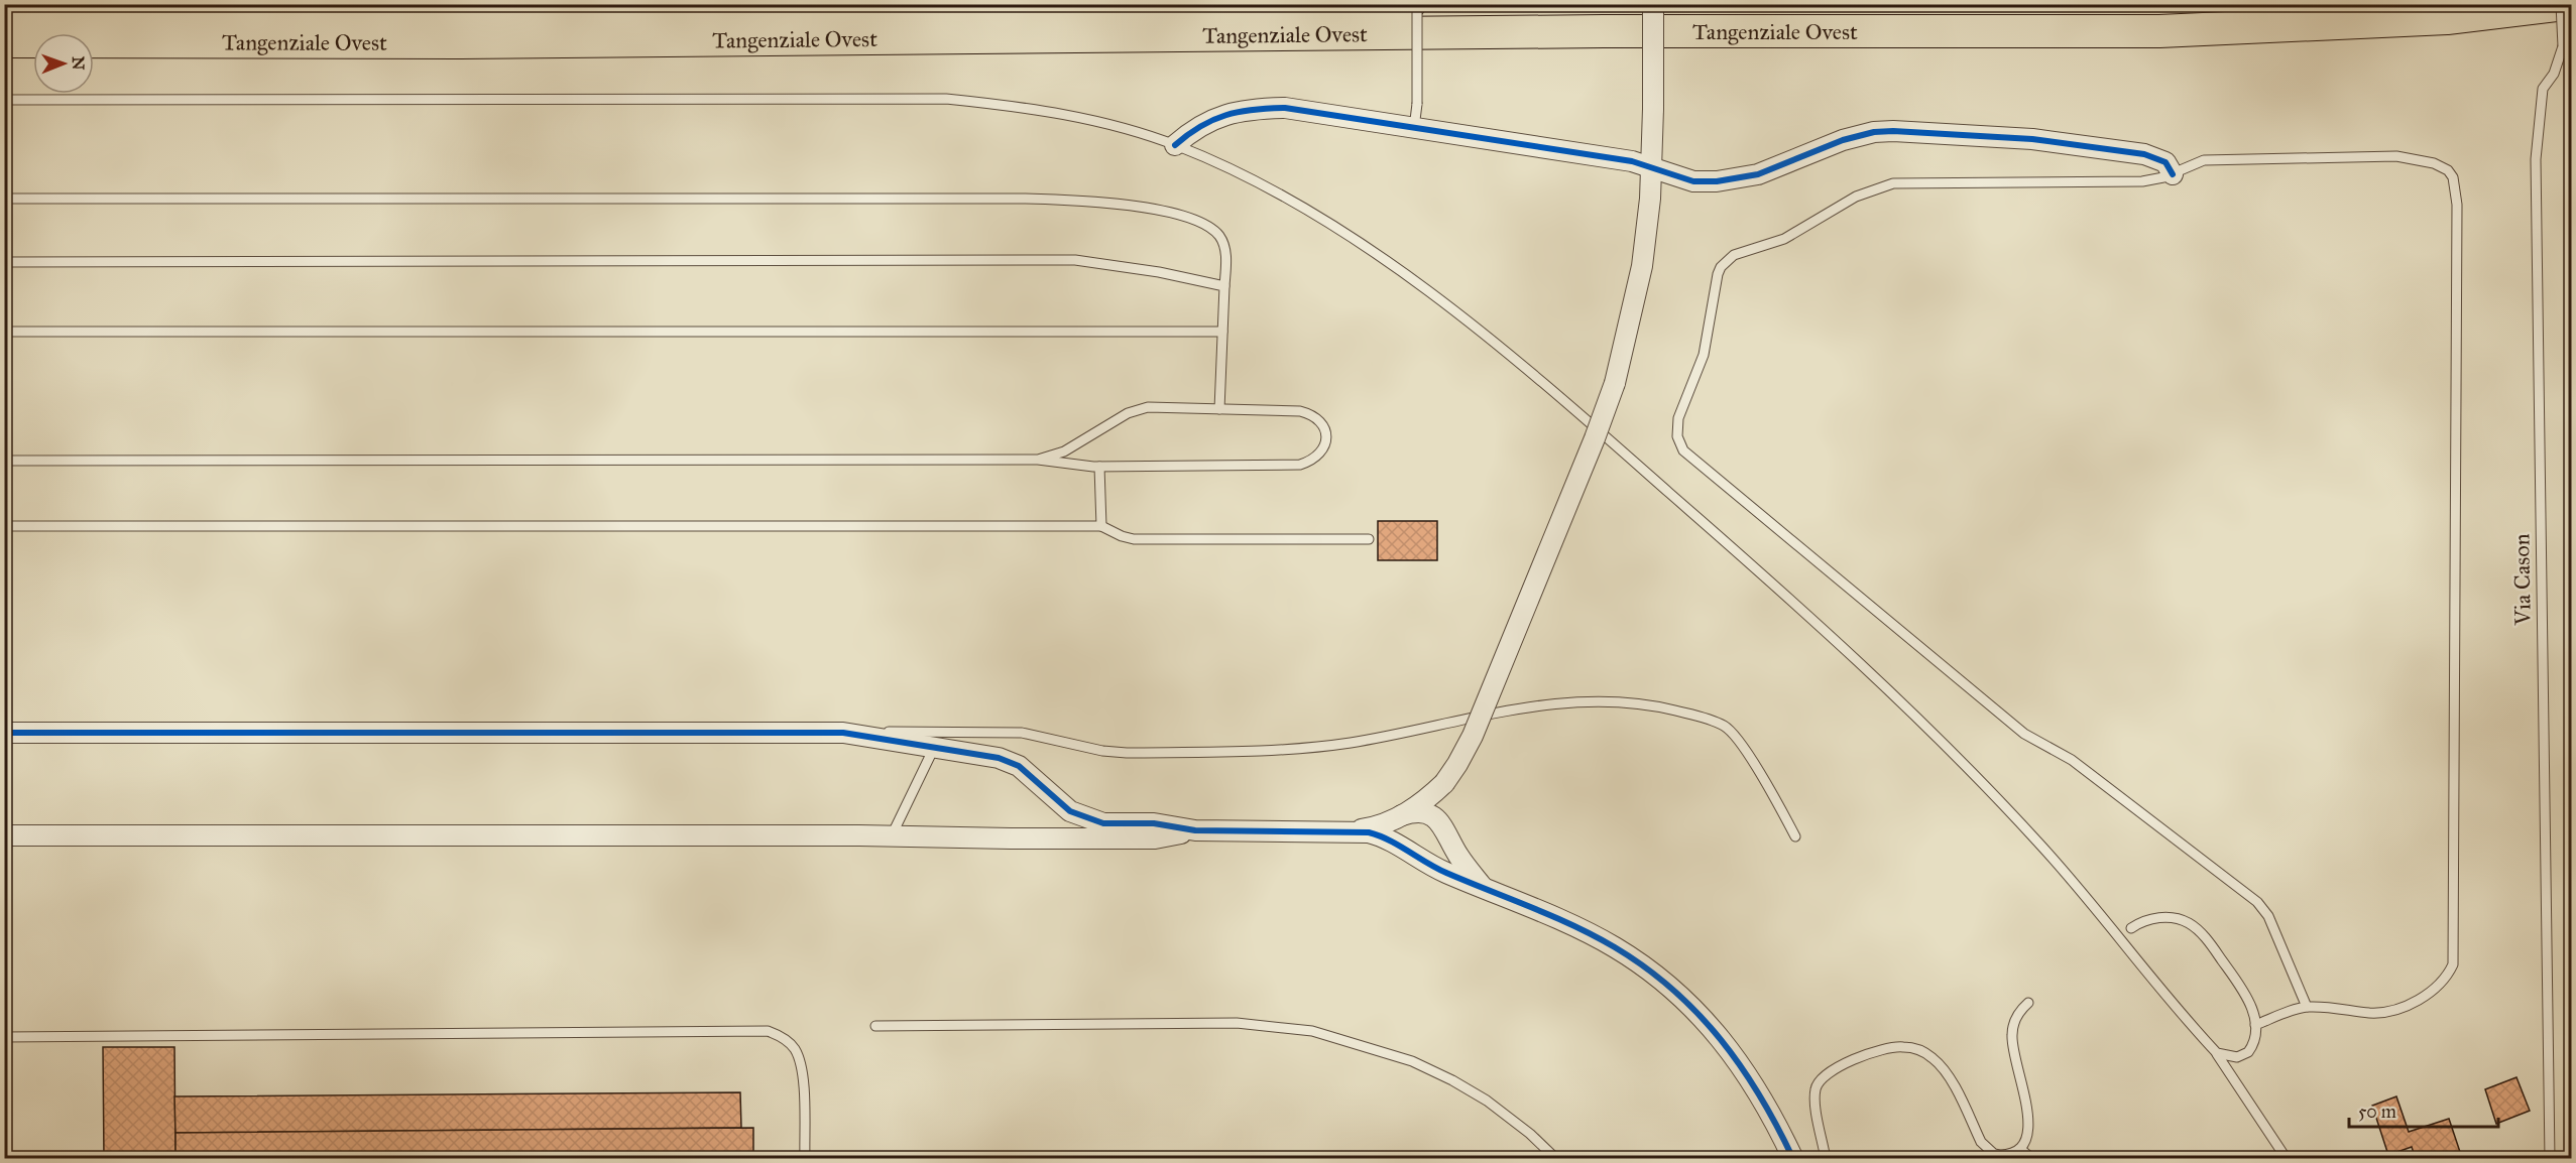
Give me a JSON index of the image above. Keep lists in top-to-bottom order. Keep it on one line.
{"streets":{"highway":["Tangenziale Ovest"],"lane":["Via Cason"]},"scale_bar":"50 m","north":"right"}
